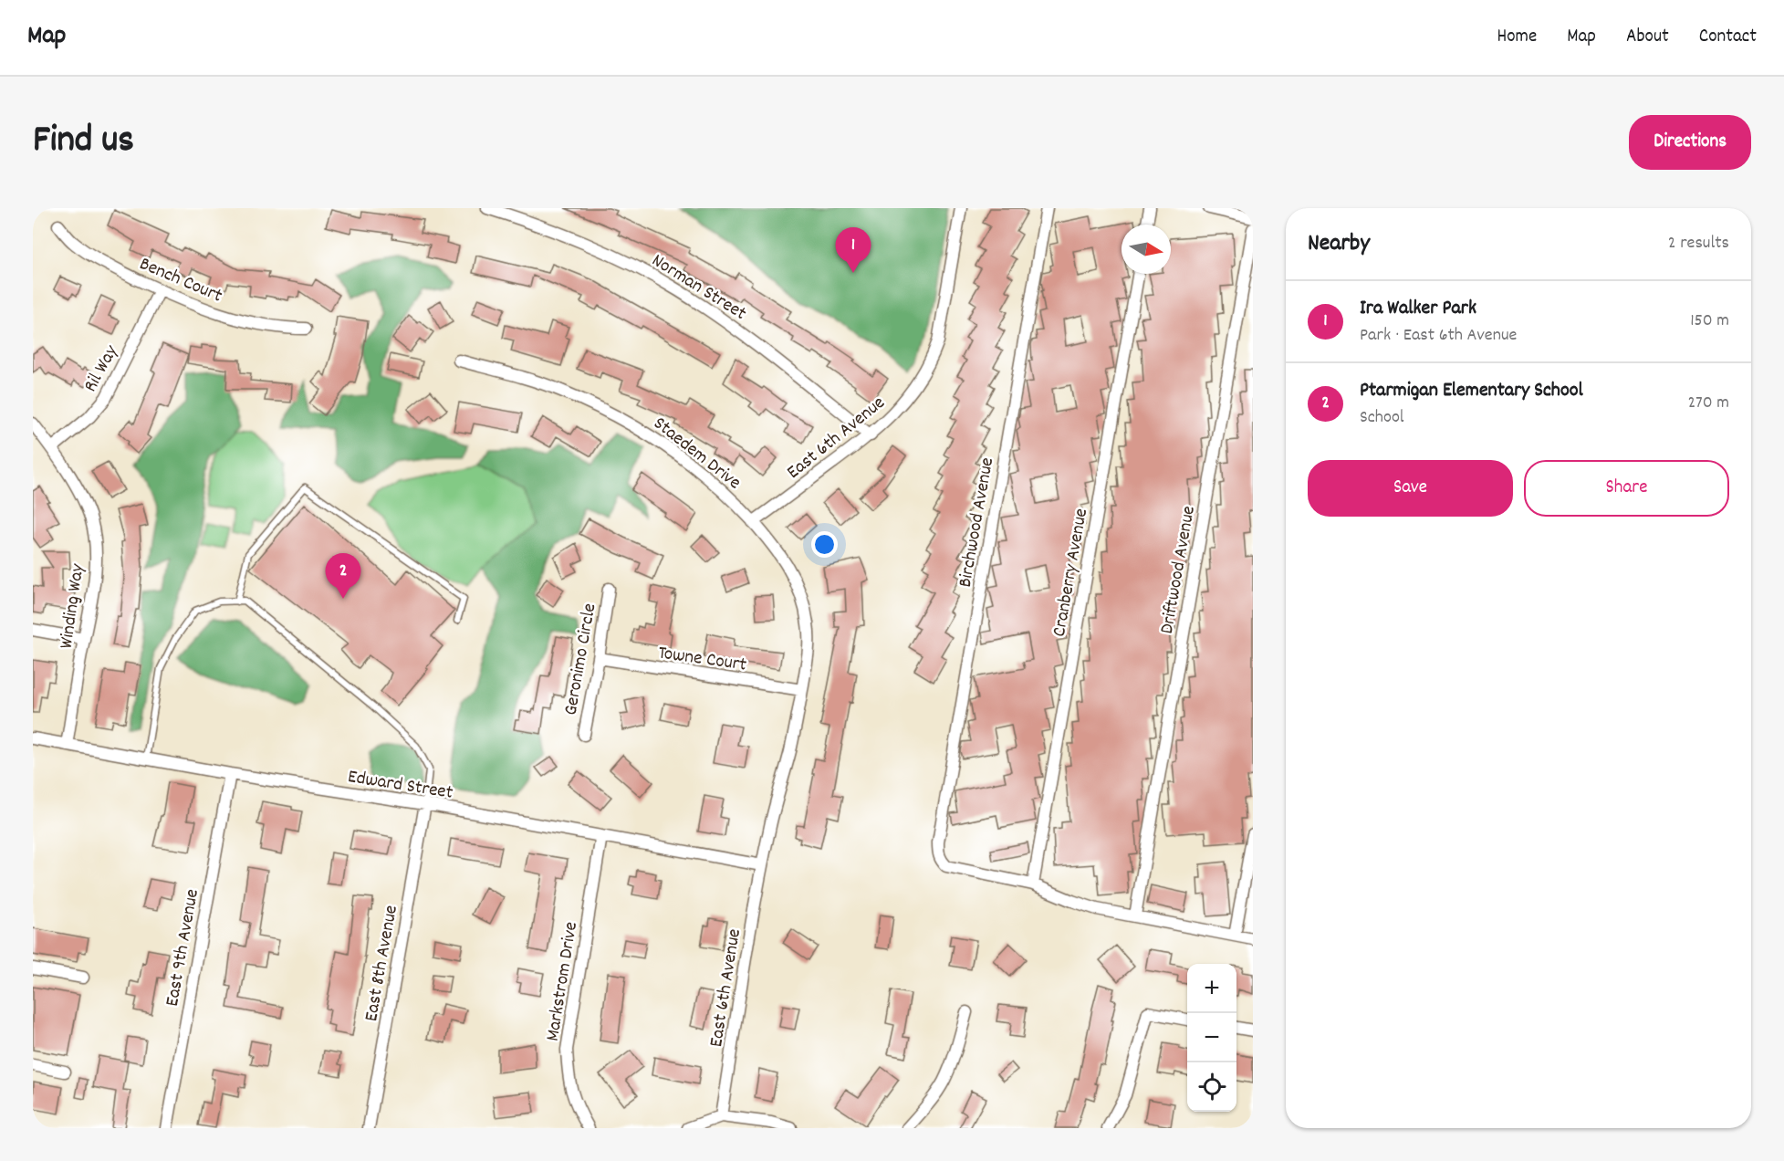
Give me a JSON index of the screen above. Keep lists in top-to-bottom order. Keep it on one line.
{"streets":{"street":["Bench Court","Norman Street","Ril Way","East 6th Avenue","Staedem Drive","Birchwood Avenue","Driftwood Avenue","Cranberry Avenue","Winding Way","Towne Court","Geronimo Circle","Edward Street","East 9th Avenue","East 8th Avenue","Markstrom Drive"]},"crossings":[["Bench Court","Ril Way"],["Norman Street","East 6th Avenue"],["Ril Way","Winding Way"],["East 6th Avenue","Staedem Drive"],["East 6th Avenue","Edward Street"],["Staedem Drive","Towne Court"],["Staedem Drive","Edward Street"],["Birchwood Avenue","Cranberry Avenue"],["Winding Way","Edward Street"],["Towne Court","Geronimo Circle"],["Edward Street","East 9th Avenue"],["Edward Street","East 8th Avenue"],["Edward Street","Markstrom Drive"]],"north":"right","page":{"header":"Map","nav":["Home","Map","About","Contact"],"title":"Find us","buttons":["Directions",["Save","Share"]],"heading":["Nearby","2 results"],"pins":["1","2"],"list":[{"mark":"1","name":"Ira Walker Park","note":"Park · East 6th Avenue","value":"150 m"},{"mark":"2","name":"Ptarmigan Elementary School","note":"School","value":"270 m"}],"map_buttons":["+","−"]}}
